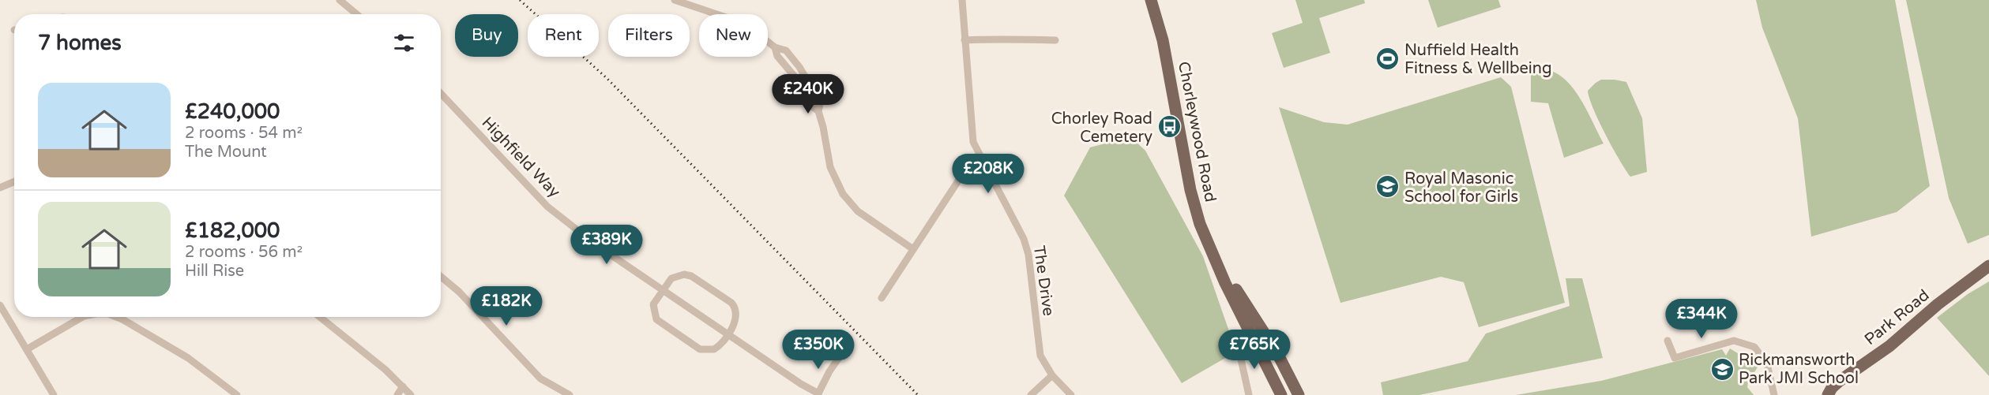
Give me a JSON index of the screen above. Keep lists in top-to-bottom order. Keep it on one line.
{"streets":{"main road":["Chorleywood Road","Park Road"],"street":["Highfield Way","The Drive"]},"places":{"sports":["Nuffield Health Fitness & Wellbeing"],"bus stop":["Chorley Road Cemetery"],"school or university":["Royal Masonic School for Girls","Rickmansworth Park JMI School"]},"page":{"chip":["Buy","Rent","Filters","New"],"heading":"7 homes","list":[{"name":"£240,000","note":"2 rooms · 54 m² · The Mount"},{"name":"£182,000","note":"2 rooms · 56 m² · Hill Rise"}],"price":["£240K","£208K","£389K","£182K","£344K","£350K","£765K"]}}
